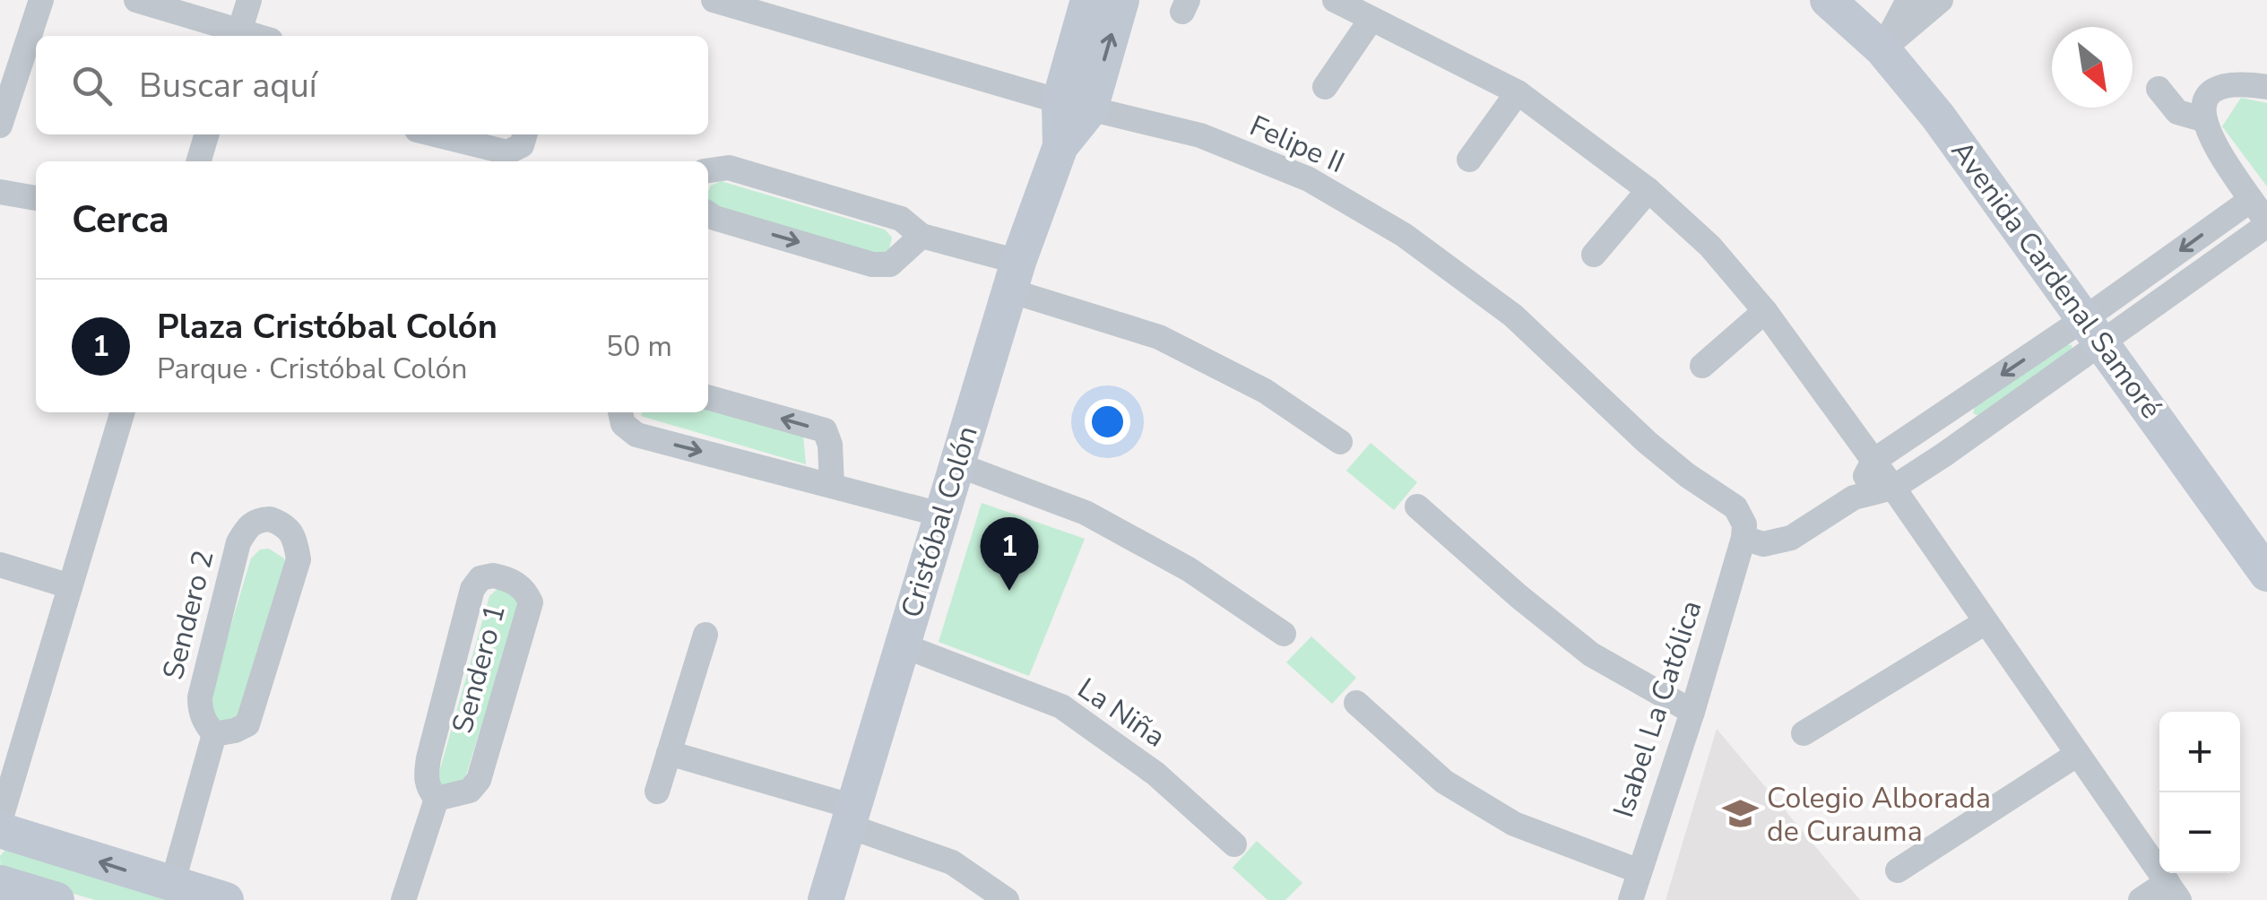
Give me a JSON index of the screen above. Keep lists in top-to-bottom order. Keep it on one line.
{"streets":{"street":["Felipe II","Avenida Cardenal Samoré","Cristóbal Colón","Sendero 2","Sendero 1","Isabel La Católica","La Niña"]},"crossings":[["Felipe II","Cristóbal Colón"],["Felipe II","Isabel La Católica"],["Cristóbal Colón","La Niña"]],"places":{"school or university":["Colegio Alborada de Curauma"]},"north":"bottom right","page":{"search":"Buscar aquí","heading":"Cerca","list":[{"mark":"1","name":"Plaza Cristóbal Colón","note":"Parque · Cristóbal Colón","value":"50 m"}],"pins":"1","map_buttons":["+","−"]}}
